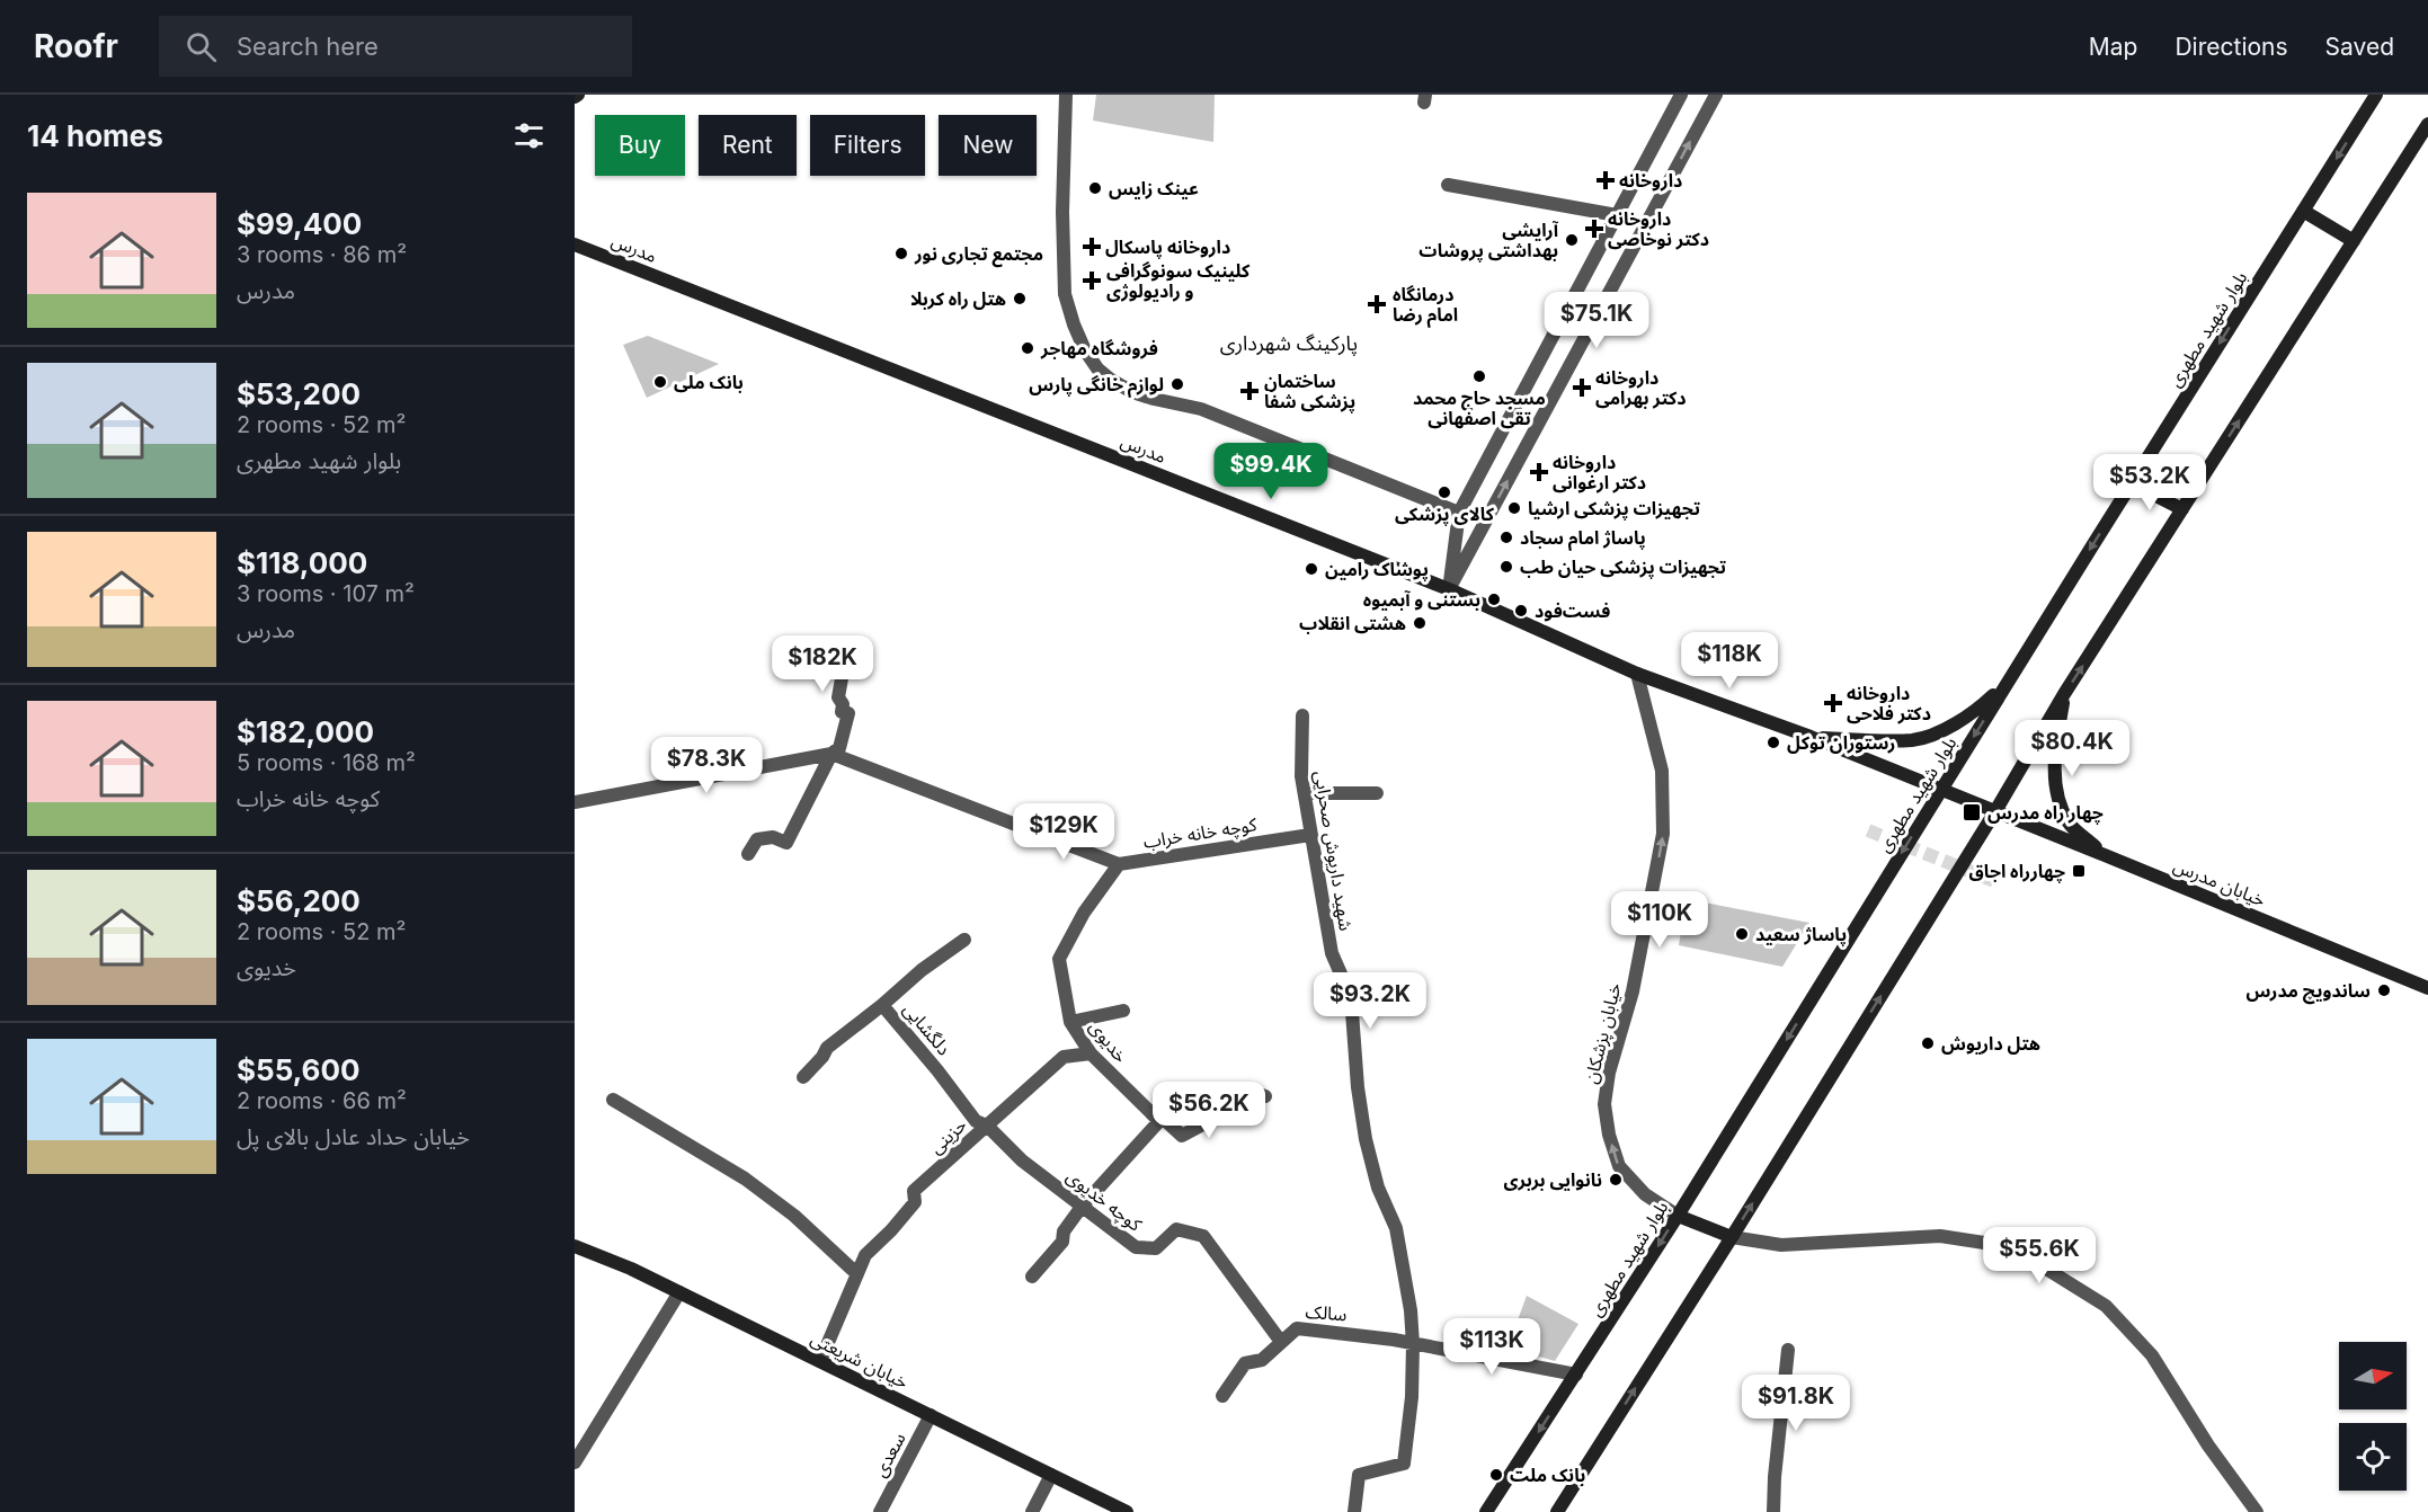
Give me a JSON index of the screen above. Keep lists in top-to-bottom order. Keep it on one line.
{"streets":{"main road":["مدرس","بلوار شهید مطهری","خیابان مدرس","خیابان شریعتی"],"street":["کوچه خانه خراب","شهید داریوش صحرایی","دلگشایی","خیابان پزشکان","خدیوی","حزینی","کوچه خدیوی","سالک","سعدی"]},"crossings":[["مدرس","بلوار شهید مطهری"],["مدرس","خیابان مدرس"],["مدرس","خیابان پزشکان"],["بلوار شهید مطهری","خیابان مدرس"],["بلوار شهید مطهری","خیابان پزشکان"],["بلوار شهید مطهری","سالک"],["کوچه خانه خراب","شهید داریوش صحرایی"],["کوچه خانه خراب","خدیوی"],["شهید داریوش صحرایی","سالک"],["دلگشایی","حزینی"],["دلگشایی","کوچه خدیوی"],["خدیوی","حزینی"],["حزینی","کوچه خدیوی"],["حزینی","خیابان شریعتی"],["کوچه خدیوی","سالک"],["خیابان شریعتی","سعدی"]],"one_way":["خیابان پزشکان"],"districts":["پارکینگ شهرداری"],"places":{"health":["داروخانه","داروخانه دکتر نوخاصی","داروخانه پاسکال","کلینیک سونوگرافی و رادیولوژی","درمانگاه امام رضا","داروخانه دکتر بهرامی","ساختمان پزشکی شفا","داروخانه دکتر ارغوانی","داروخانه دکتر فلاحی"],"other":["عینک زایس","آرایشی بهداشتی پروشات","مجتمع تجاری نور","هتل راه کربلا","فروشگاه مهاجر","مسجد حاج محمد تقی اصفهانی","بانک ملی","لوازم خانگی پارس","کالای پزشکی","تجهیزات پزشکی ارشیا","پاساژ امام سجاد","تجهیزات پزشکی حیان طب","پوشاک رامین","بستنی و آبمیوه","فست‌فود","هشتی انقلاب","رستوران توکل","پاساژ سعید","ساندویچ مدرس","هتل داریوش","نانوایی بربری","بانک ملت"],"transit":["چهار راه مدرس","چهارراه اجاق"]},"north":"right","page":{"header":"Roofr","search":"Search here","nav":["Map","Directions","Saved"],"heading":"14 homes","chip":["Buy","Rent","Filters","New"],"list":[{"name":"$99,400","note":"3 rooms · 86 m² · مدرس"},{"name":"$53,200","note":"2 rooms · 52 m² · بلوار شهید مطهری"},{"name":"$118,000","note":"3 rooms · 107 m² · مدرس"},{"name":"$182,000","note":"5 rooms · 168 m² · کوچه خانه خراب"},{"name":"$56,200","note":"2 rooms · 52 m² · خدیوی"},{"name":"$55,600","note":"2 rooms · 66 m² · خیابان حداد عادل بالای پل"}],"price":["$75.1K","$99.4K","$53.2K","$118K","$182K","$80.4K","$78.3K","$129K","$110K","$93.2K","$56.2K","$55.6K","$113K","$91.8K"]}}
